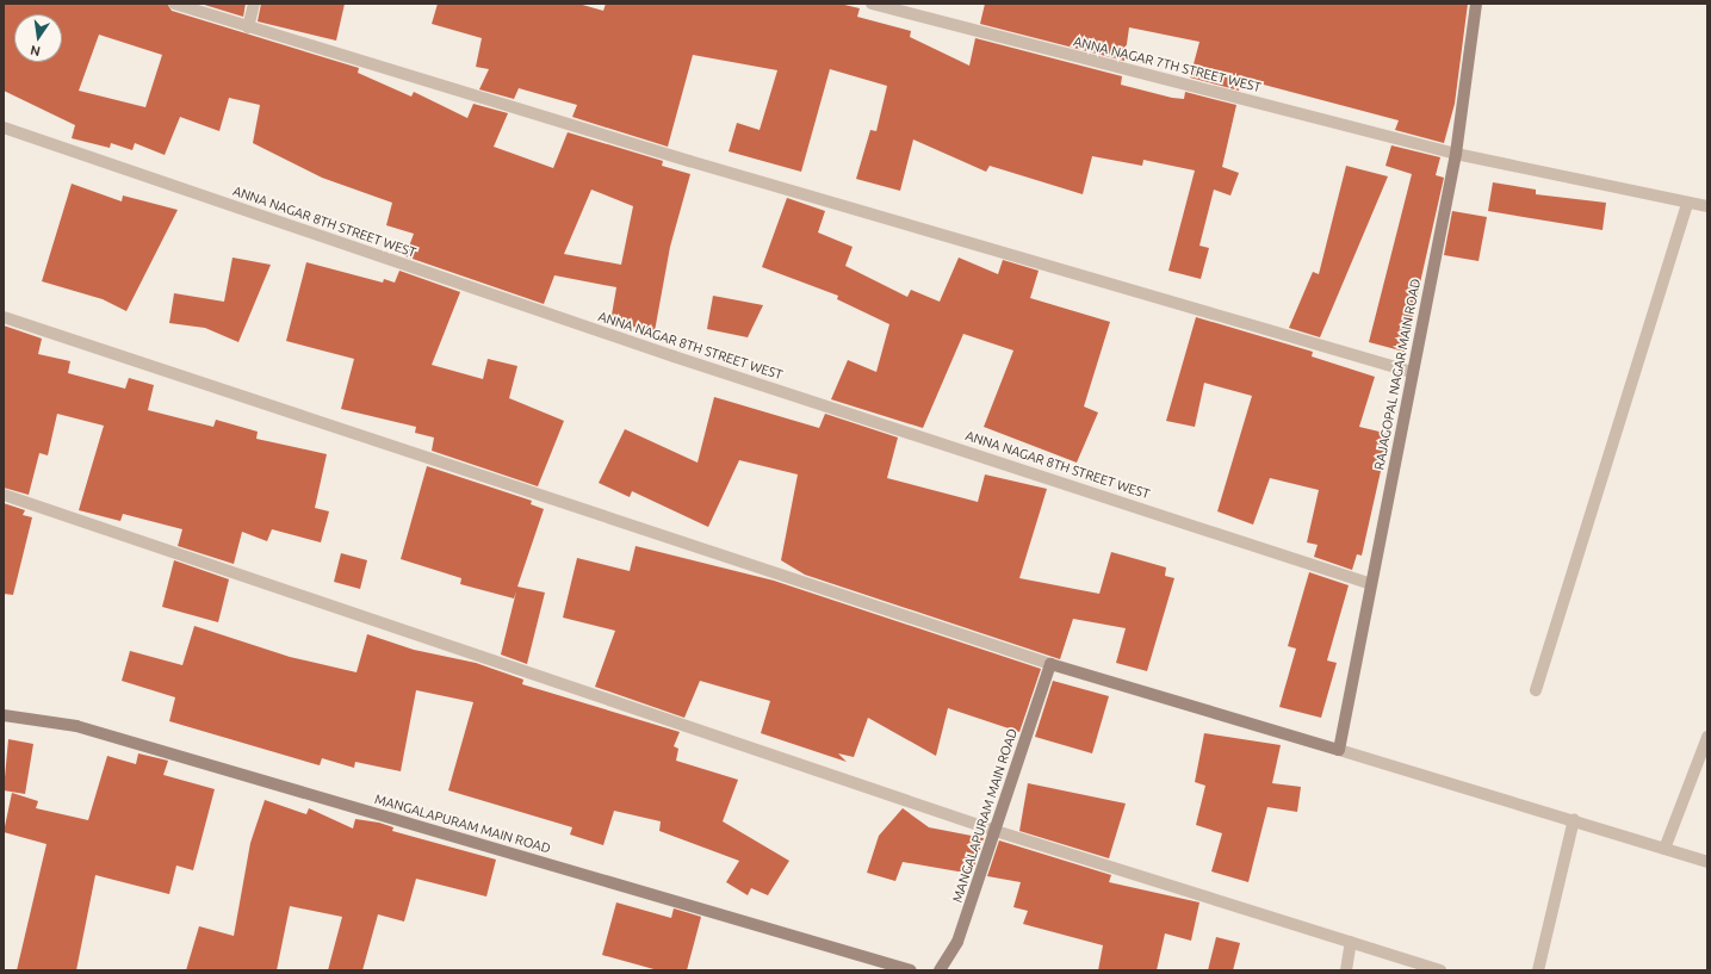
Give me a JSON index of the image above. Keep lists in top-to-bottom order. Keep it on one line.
{"streets":{"street":["ANNA NAGAR 7TH STREET WEST","ANNA NAGAR 8TH STREET WEST","RAJAGOPAL NAGAR MAIN ROAD","MANGALAPURAM MAIN ROAD"]},"crossings":[["ANNA NAGAR 7TH STREET WEST","RAJAGOPAL NAGAR MAIN ROAD"],["ANNA NAGAR 8TH STREET WEST","RAJAGOPAL NAGAR MAIN ROAD"]],"north":"bottom"}
